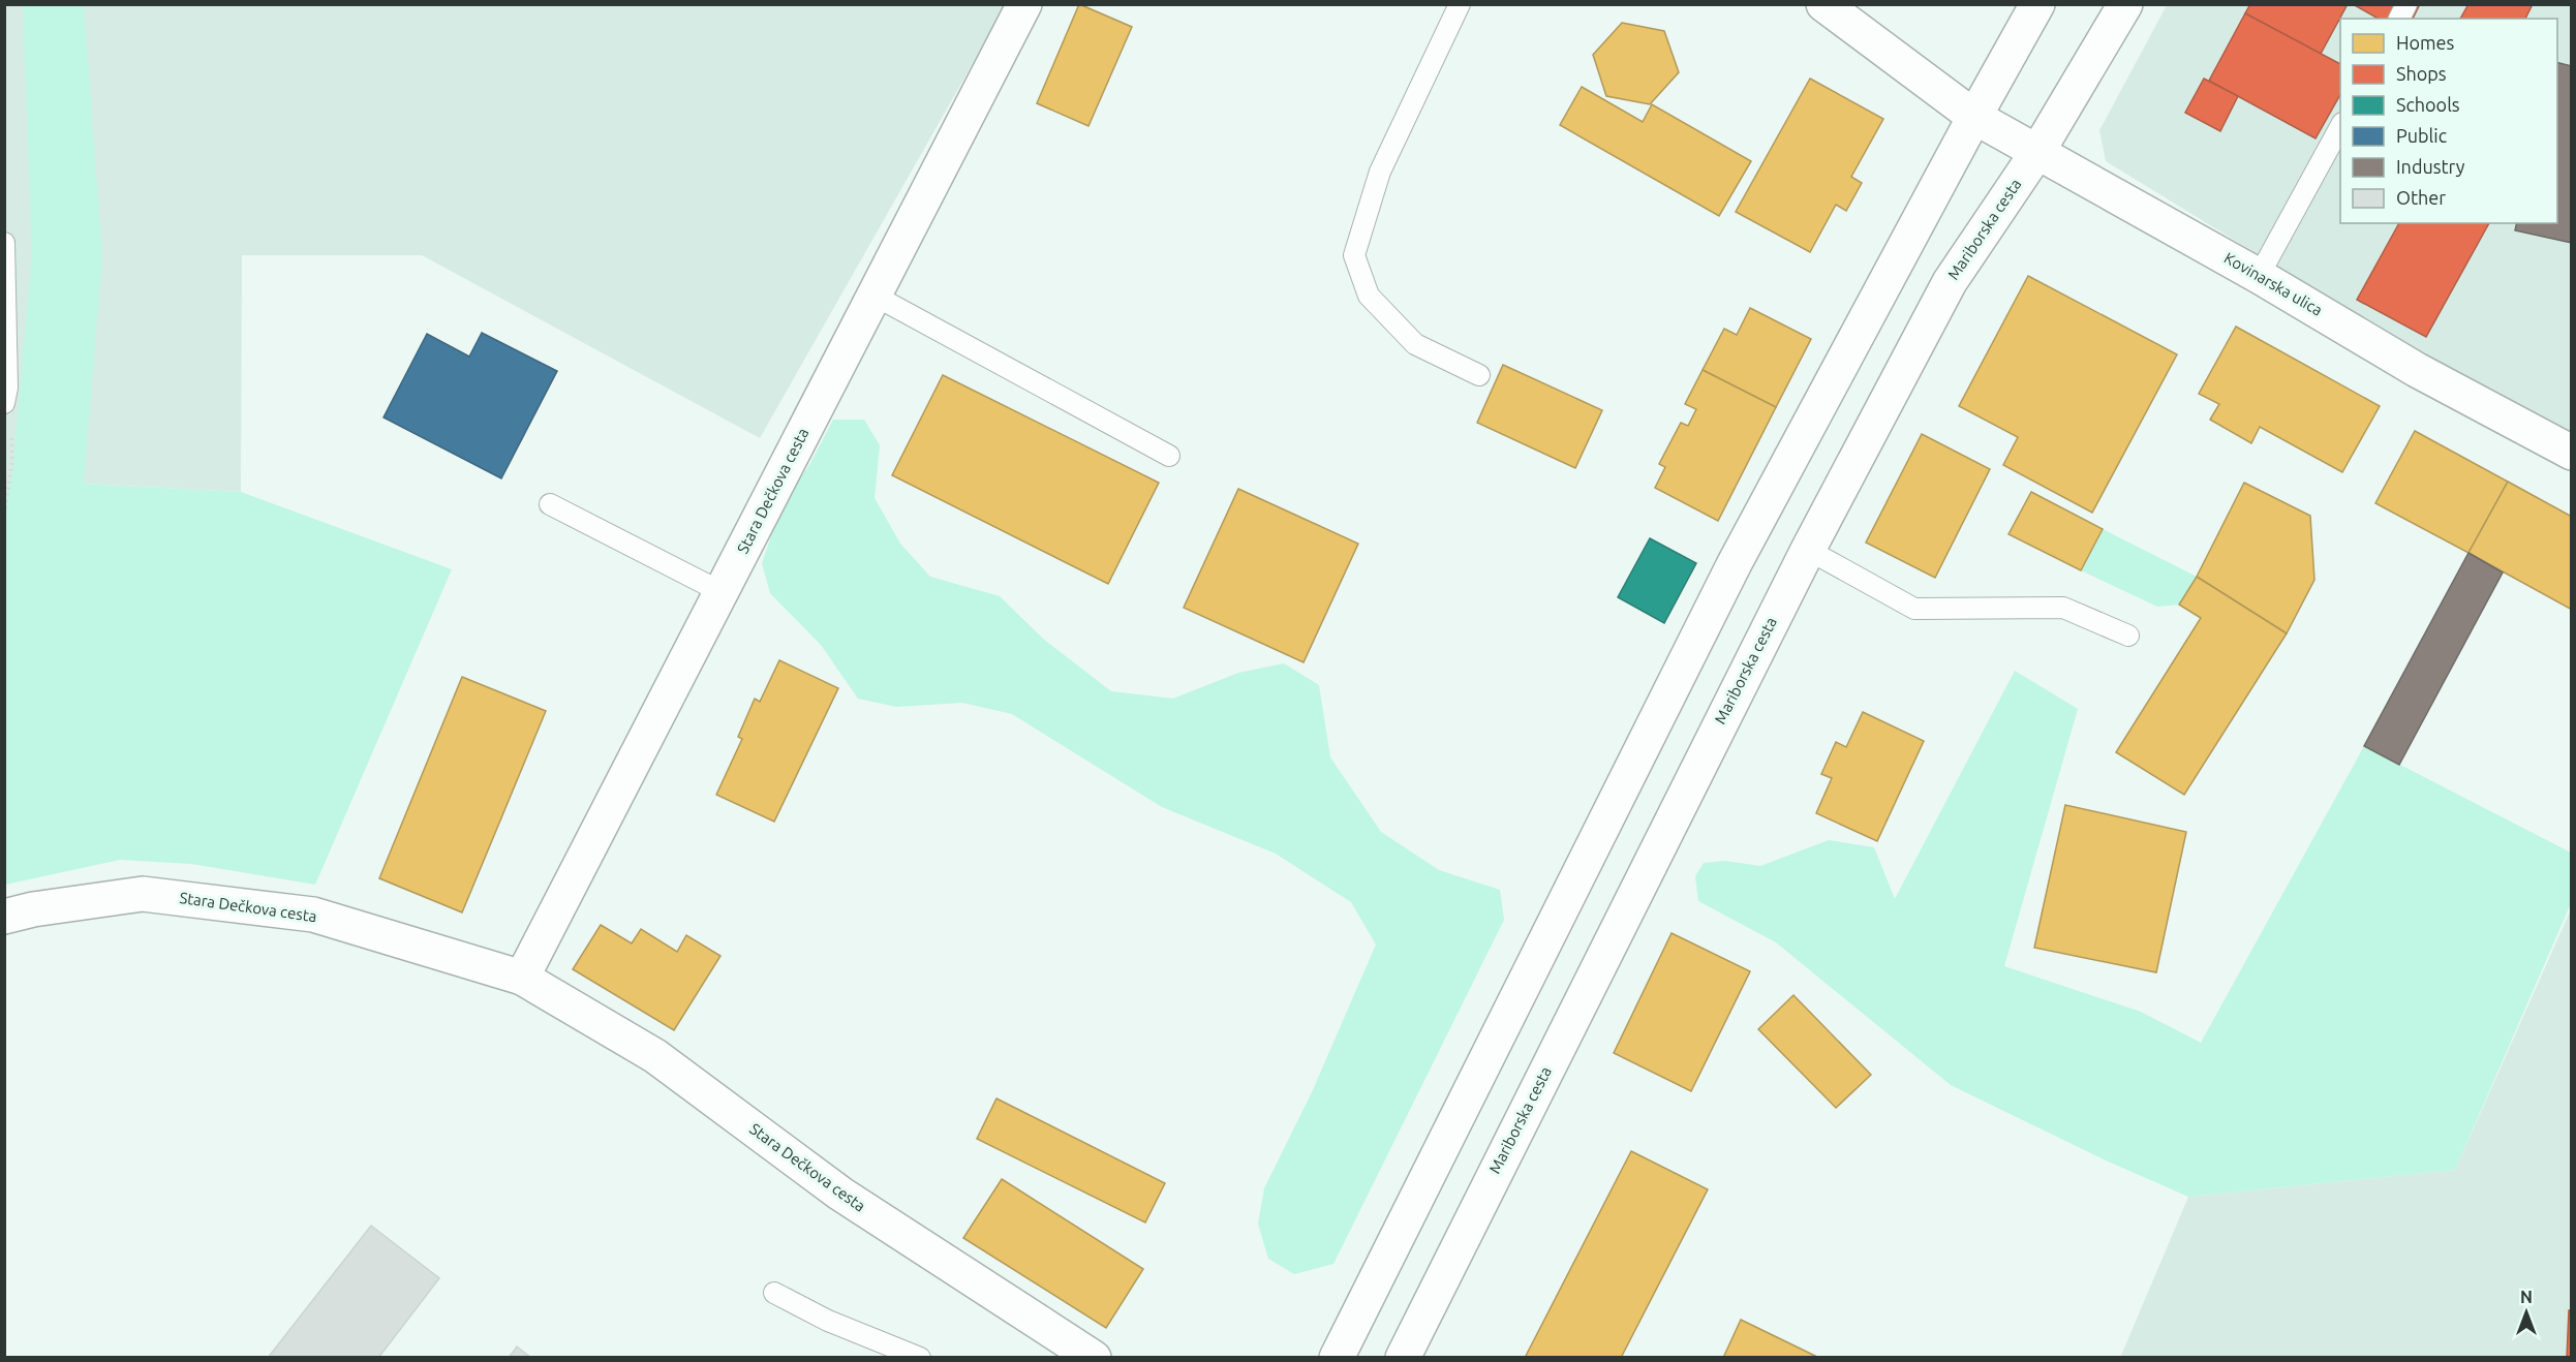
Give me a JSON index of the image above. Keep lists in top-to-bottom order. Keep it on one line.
{"streets":{"street":["Mariborska cesta","Kovinarska ulica","Stara Dečkova cesta"]},"crossings":[["Mariborska cesta","Kovinarska ulica"]],"legend":["Homes","Shops","Schools","Public","Industry","Other"],"north":"top"}
